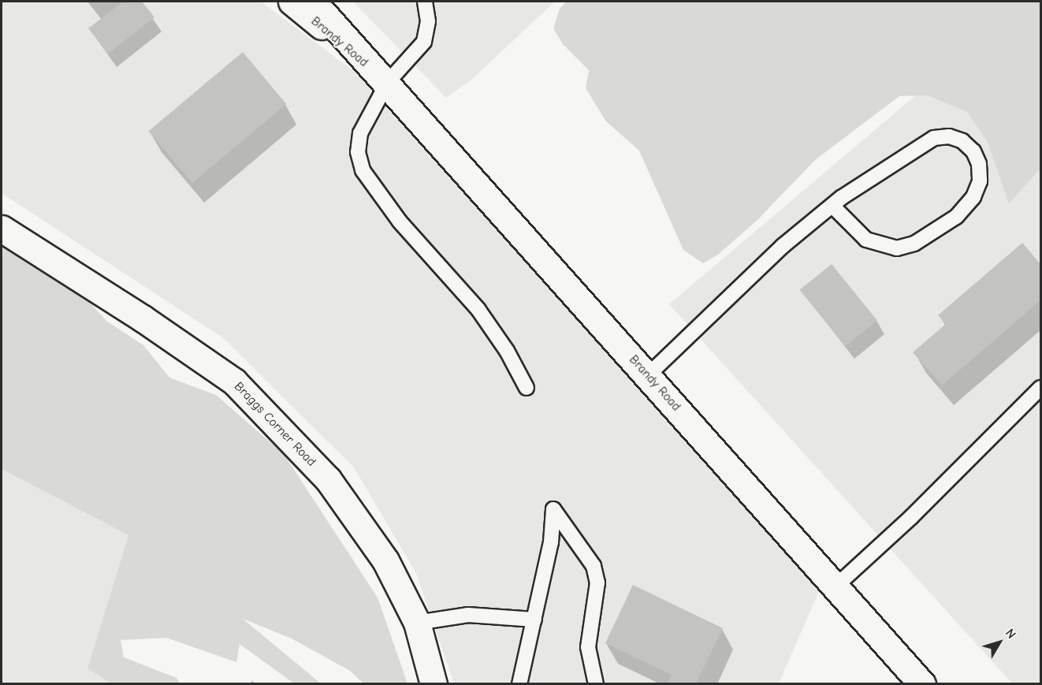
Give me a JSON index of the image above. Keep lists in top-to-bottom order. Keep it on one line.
{"streets":{"main road":["Brandy Road","Braggs Corner Road"]},"north":"top right"}
